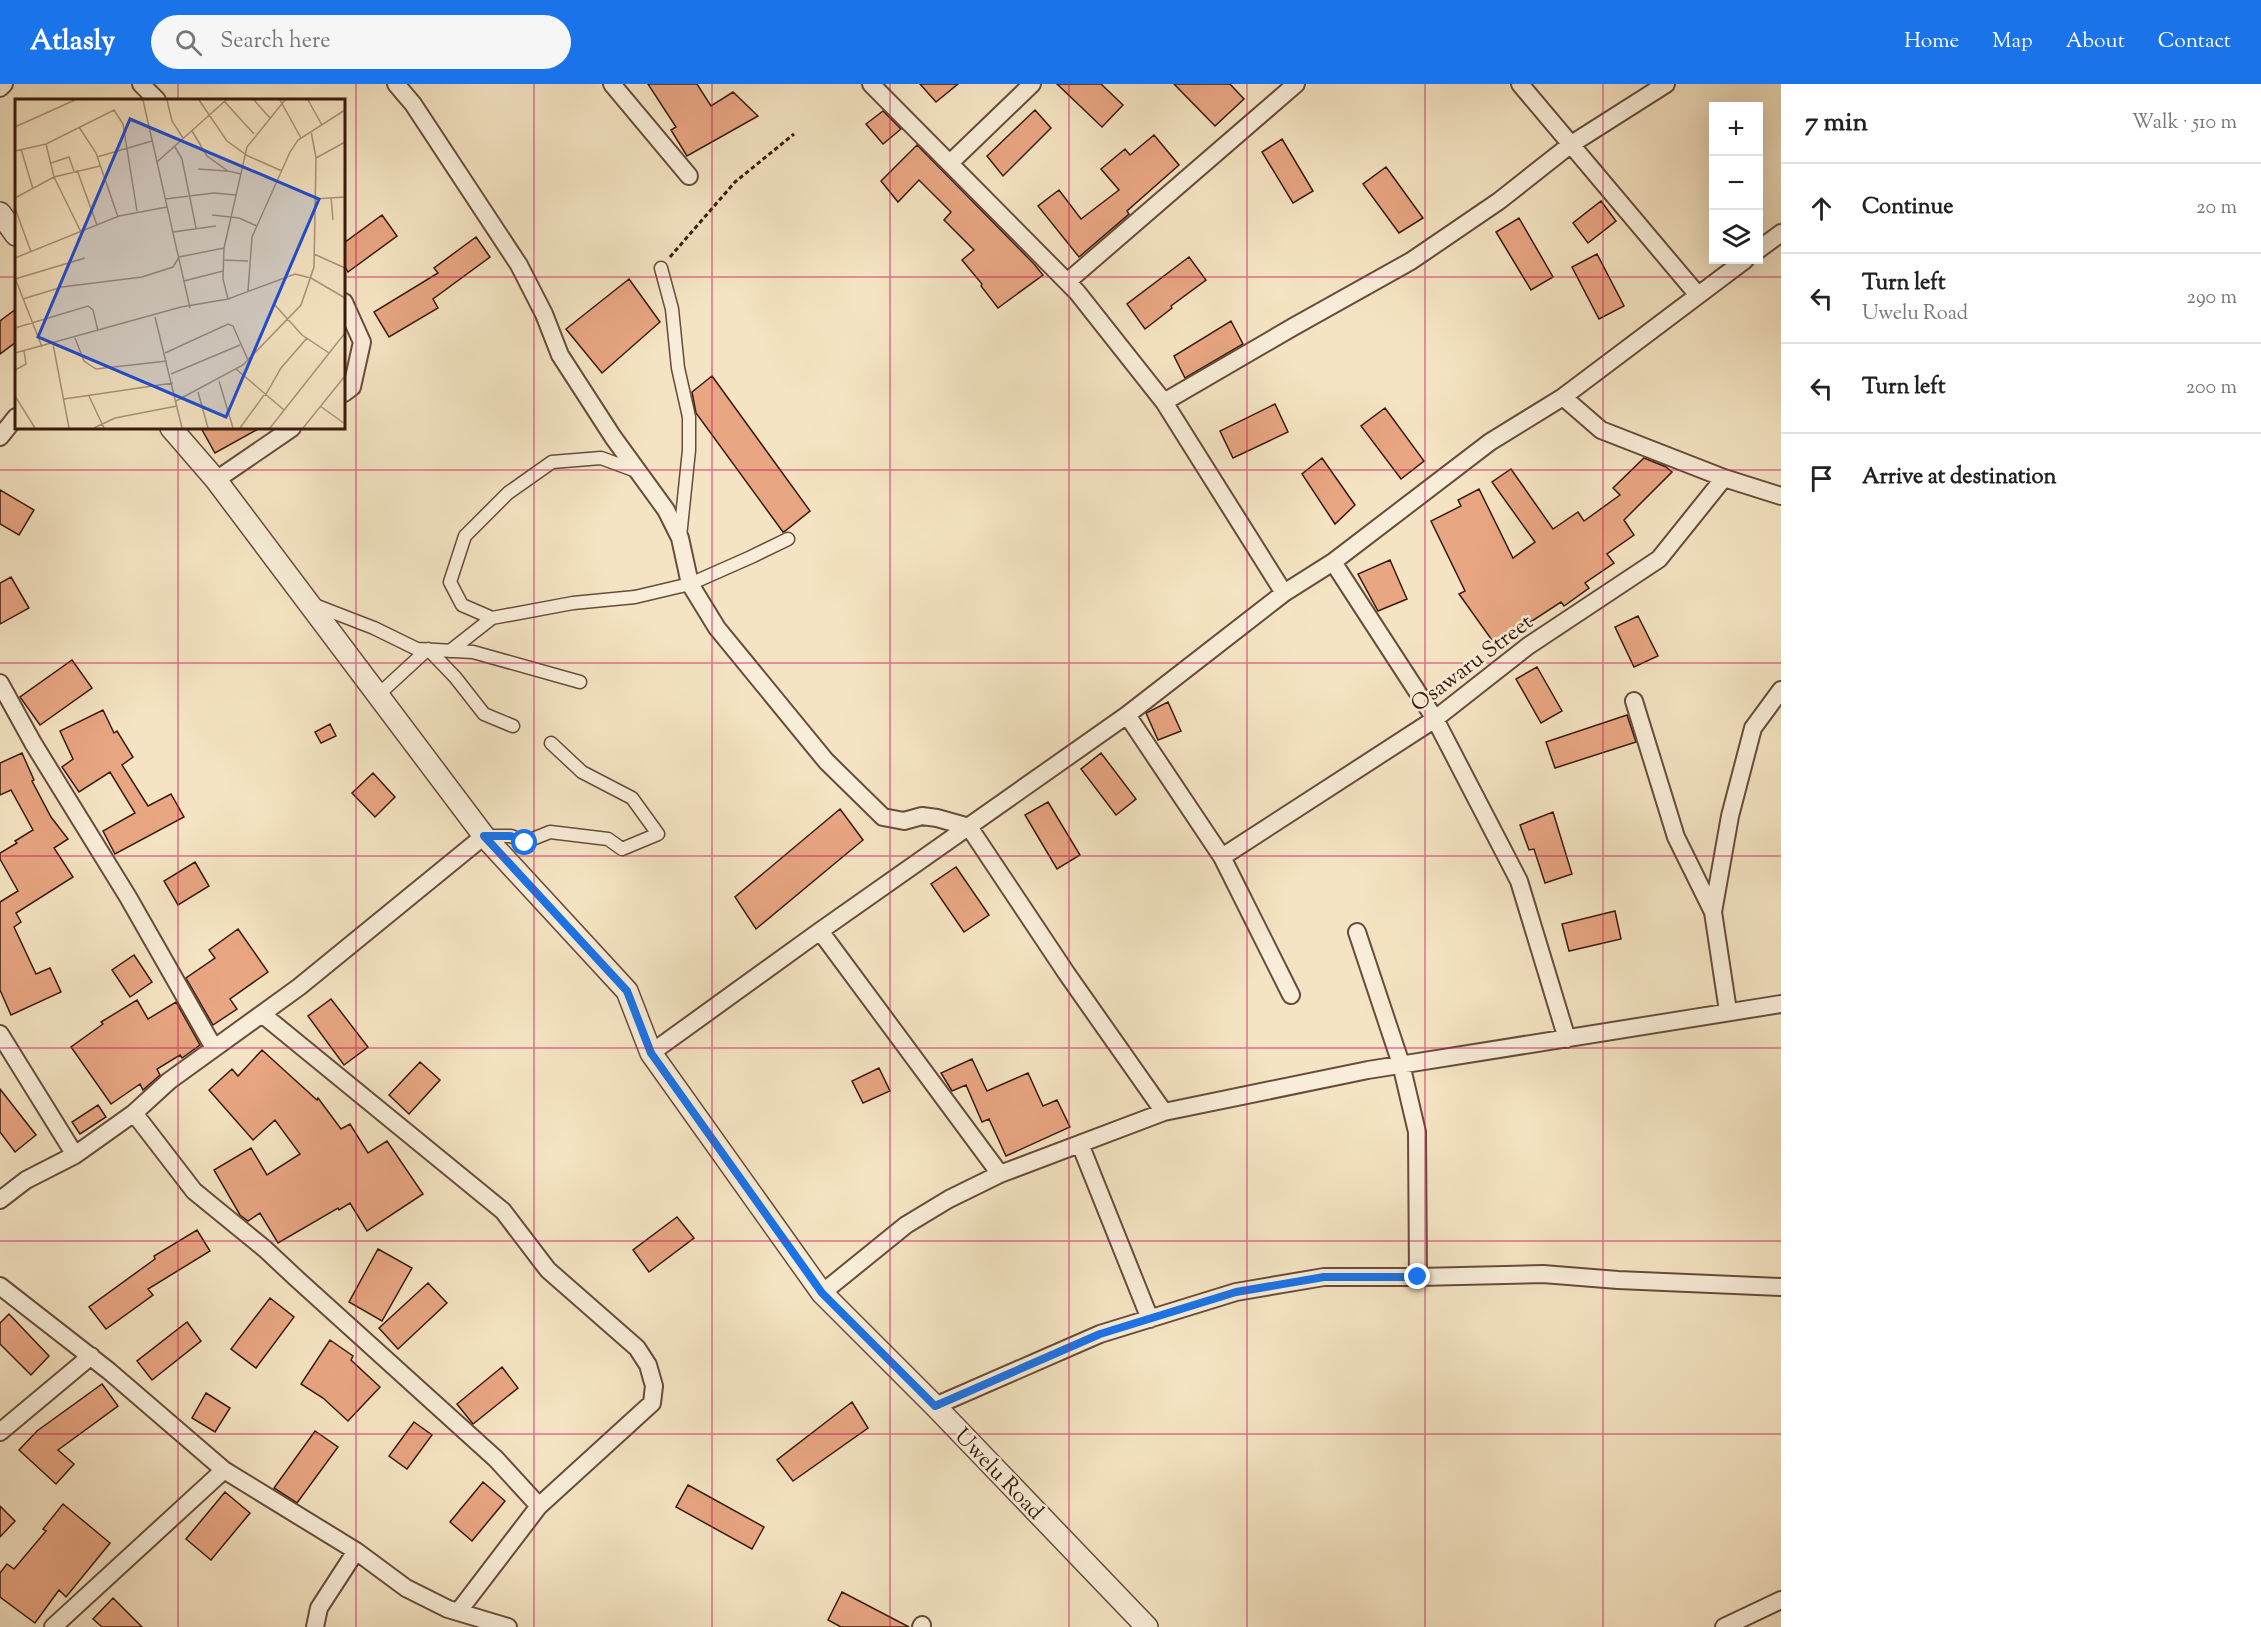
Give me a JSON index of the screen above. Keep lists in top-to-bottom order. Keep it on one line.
{"streets":{"street":["Osawaru Street","Uwelu Road"]},"page":{"header":"Atlasly","search":"Search here","nav":["Home","Map","About","Contact"],"heading":["7 min","Walk · 510 m"],"map_buttons":["+","−"],"list":[["Continue","20 m"],["Turn left","Uwelu Road","290 m"],["Turn left","200 m"],"Arrive at destination"]}}
